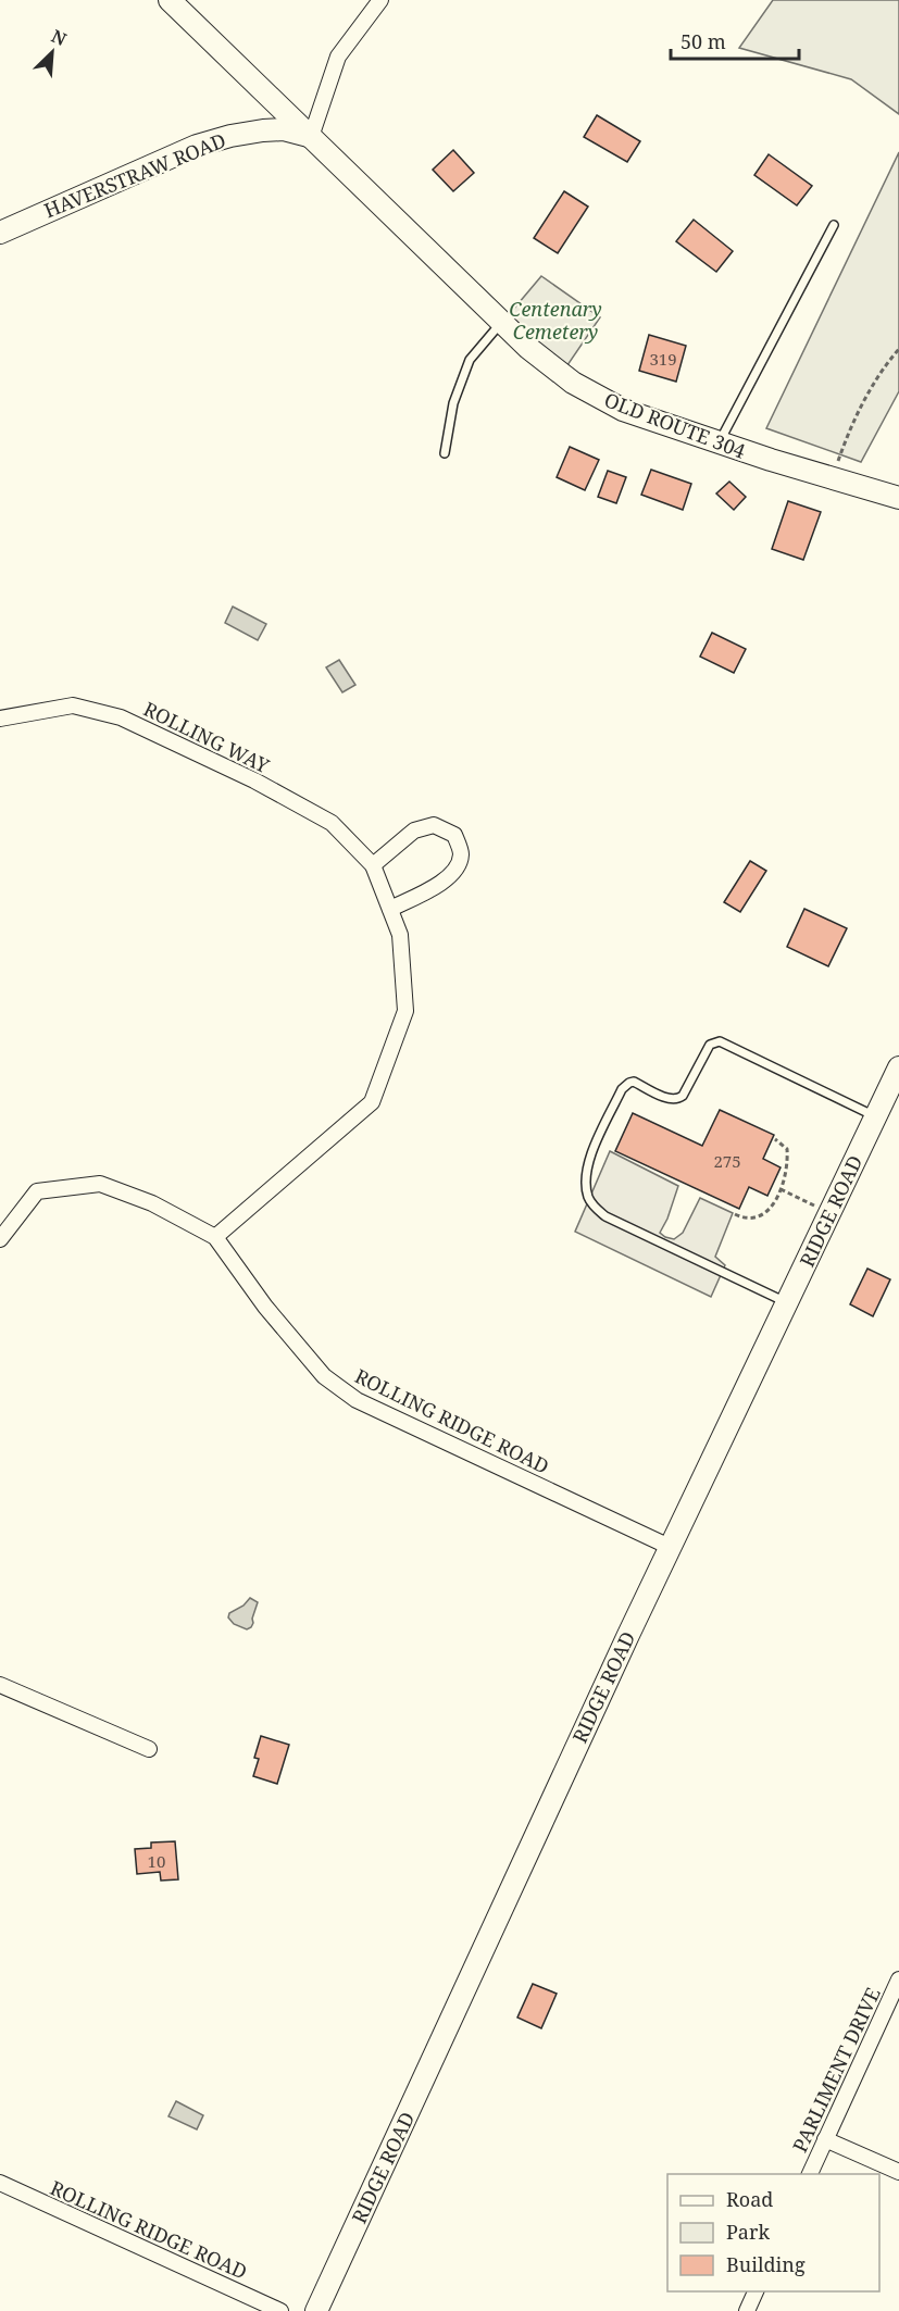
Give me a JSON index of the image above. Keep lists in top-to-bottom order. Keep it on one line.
{"streets":{"street":["HAVERSTRAW ROAD","OLD ROUTE 304","ROLLING WAY","RIDGE ROAD","ROLLING RIDGE ROAD","PARLIMENT DRIVE"]},"crossings":[["HAVERSTRAW ROAD","OLD ROUTE 304"],["ROLLING WAY","ROLLING RIDGE ROAD"],["RIDGE ROAD","ROLLING RIDGE ROAD"]],"parks":["Centenary Cemetery"],"house_numbers":["319","275","10"],"legend":["Road","Park","Building"],"scale_bar":"50 m","north":"top right"}
